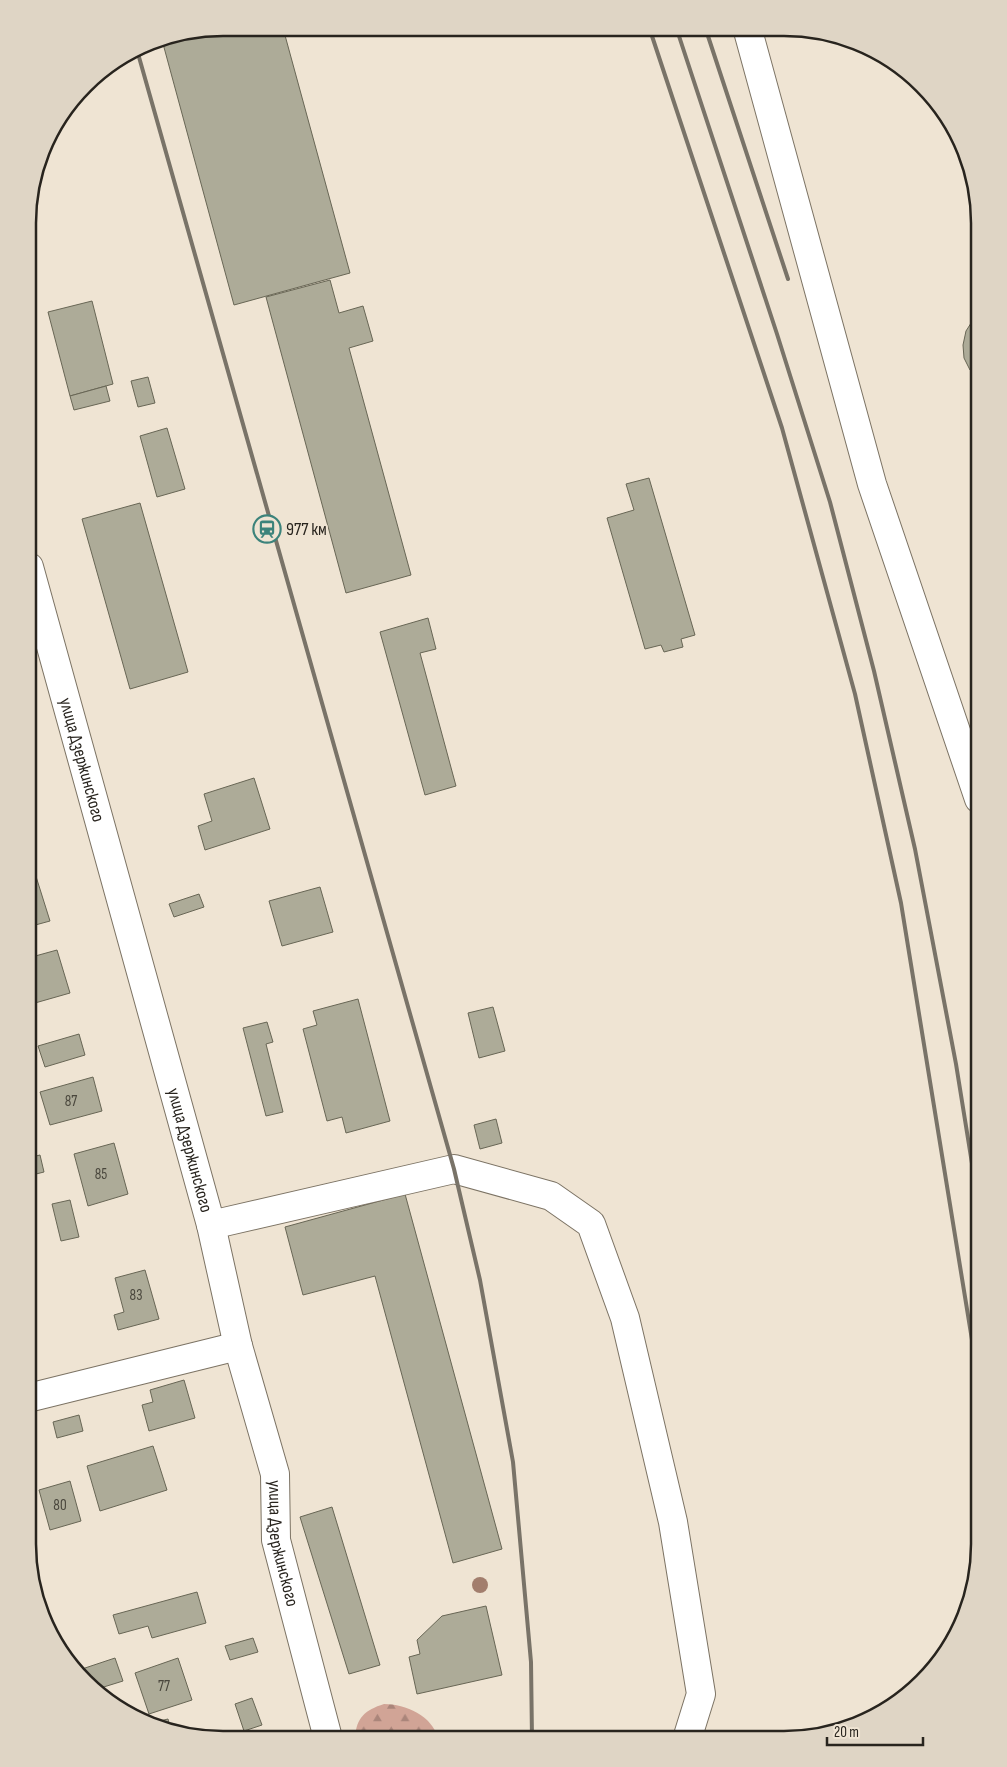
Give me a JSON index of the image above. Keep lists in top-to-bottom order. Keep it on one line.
{"streets":{"street":["улица Дзержинского"]},"places":{"station":["977 км"]},"house_numbers":["87","85","83","80","77"],"scale_bar":"20 m"}
